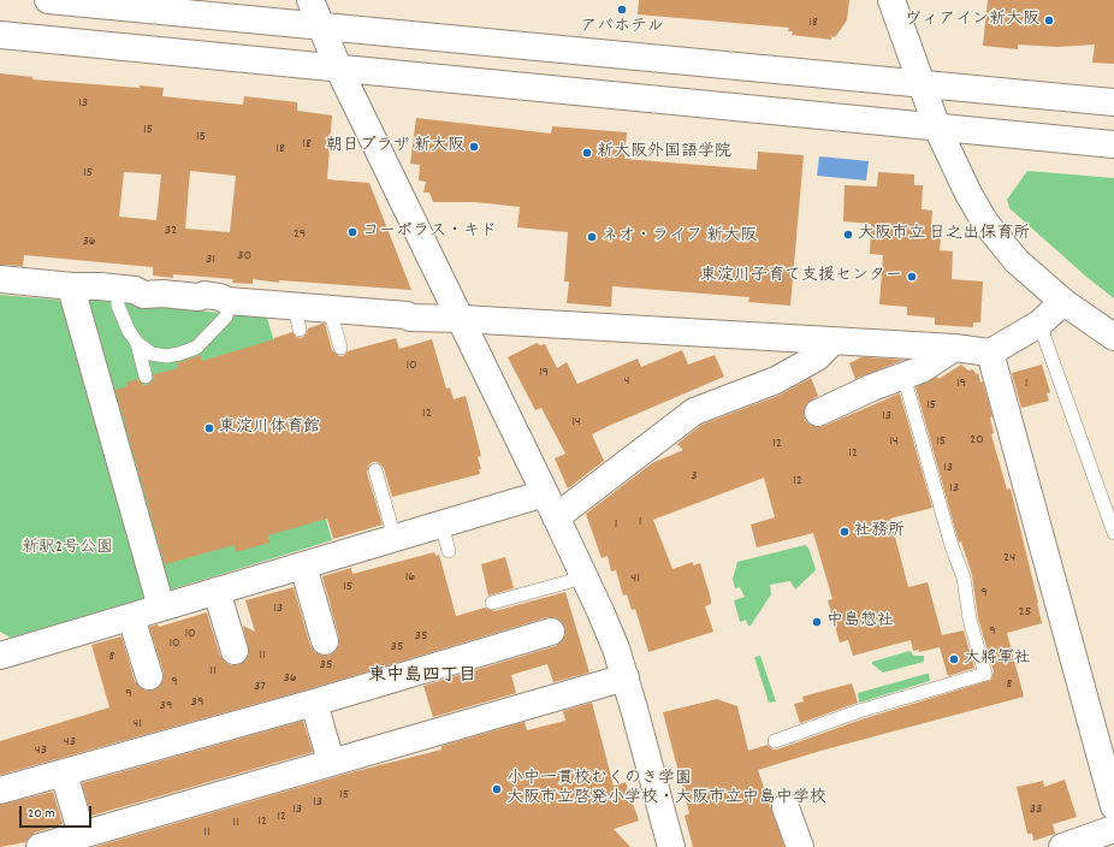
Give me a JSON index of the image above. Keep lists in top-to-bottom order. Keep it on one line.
{"districts":["東中島四丁目"],"parks":["新駅2号公園"],"places":["アパホテル","ヴィアイン新大阪","朝日プラザ 新大阪","新大阪外国語学院","コーポラス・キド","大阪市立 日之出保育所","ネオ・ライフ 新大阪","東淀川子育て支援センター","東淀川体育館","社務所","中島惣社","大將軍社","小中一貫校むくのき学園 大阪市立啓発小学校・大阪市立中島中学校"],"house_numbers":["18","13","15","15","18","18","15","32","29","36","30","31","10","19","4","19","1","15","12","13","14","20","14","15","12","12","13","3","12","13","1","1","24","16","41","15","9","13","25","9","10","35","10","35","11","8","35","11","36","9","8","37","9","39","39","41","43","43","15","13","13","33","12","12","11","11"],"scale_bar":"20 m"}
